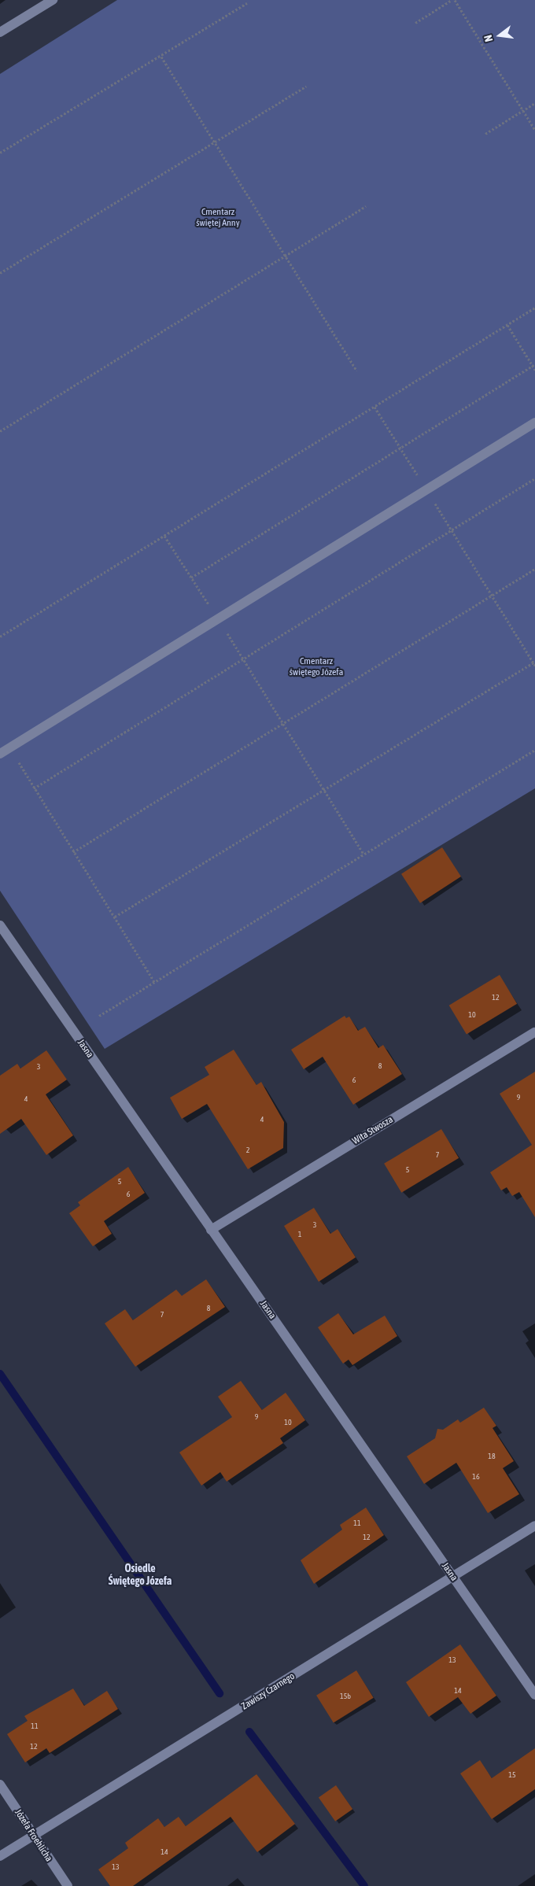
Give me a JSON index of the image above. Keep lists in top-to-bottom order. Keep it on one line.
{"streets":{"street":["Jasna","Wita Stwosza","Zawiszy Czarnego","Józefa Froehlicha"]},"crossings":[["Jasna","Wita Stwosza"],["Jasna","Zawiszy Czarnego"],["Zawiszy Czarnego","Józefa Froehlicha"]],"districts":["Osiedle Świętego Józefa"],"parks":["Cmentarz świętej Anny","Cmentarz świętego Józefa"],"house_numbers":["12","10","8","3","6","9","4","4","2","7","5","5","6","3","1","8","7","9","10","18","16","11","12","13","14","15b","11","12","15","14","13"],"north":"left"}
